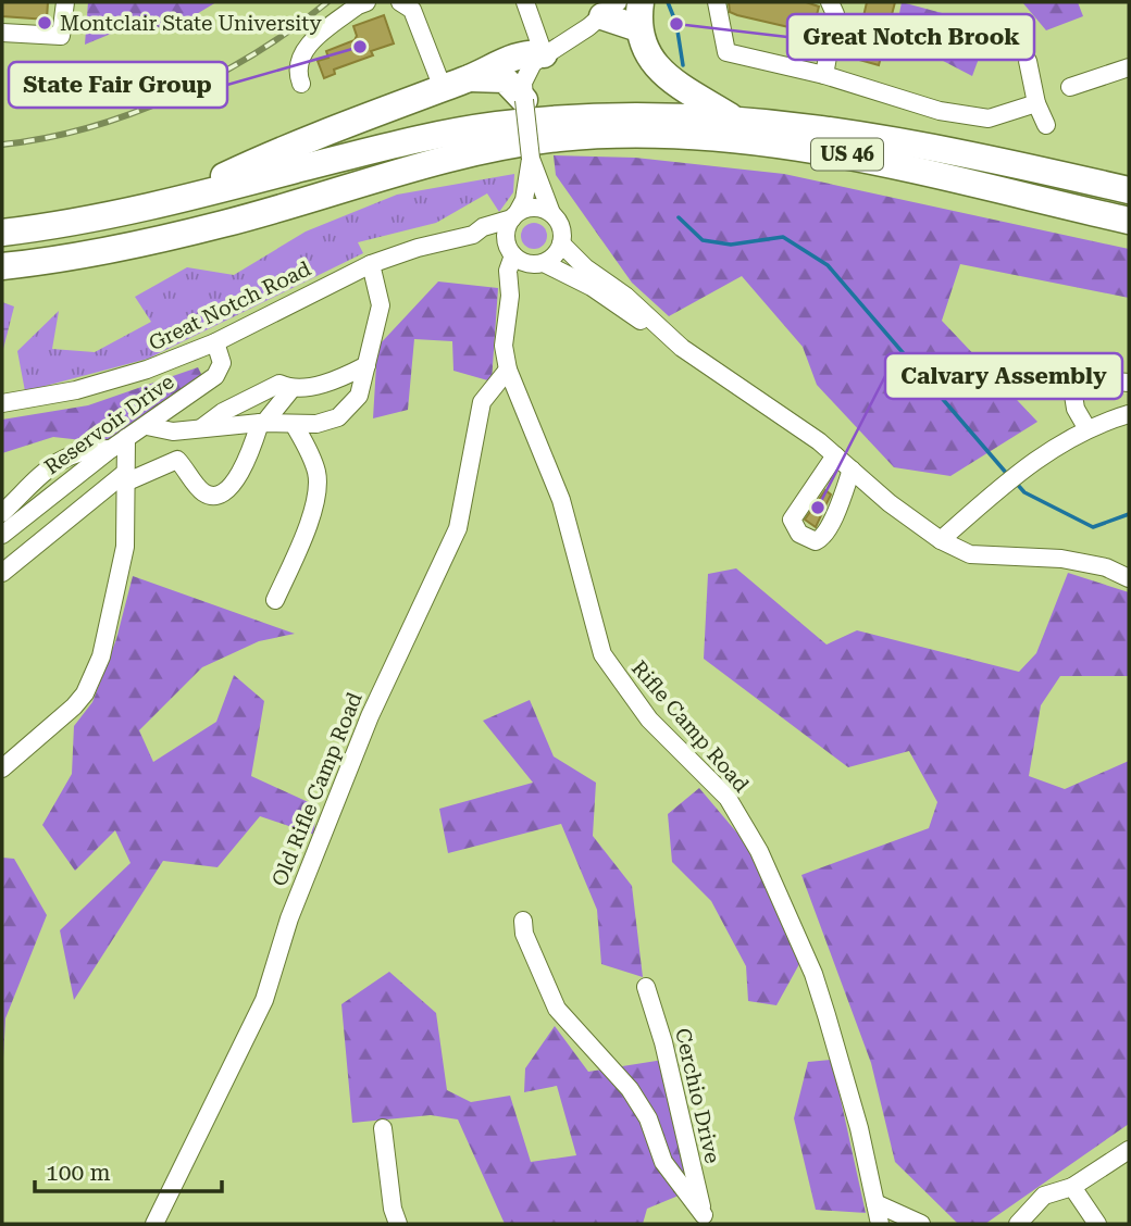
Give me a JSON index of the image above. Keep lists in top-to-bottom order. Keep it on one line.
{"streets":{"highway":["US 46"],"street":["Great Notch Road","Reservoir Drive","Rifle Camp Road","Old Rifle Camp Road","Cerchio Drive"]},"crossings":[["Great Notch Road","Reservoir Drive"],["Great Notch Road","Rifle Camp Road"],["Rifle Camp Road","Old Rifle Camp Road"]],"places":["Montclair State University","Great Notch Brook","State Fair Group","Calvary Assembly"],"scale_bar":"100 m"}
